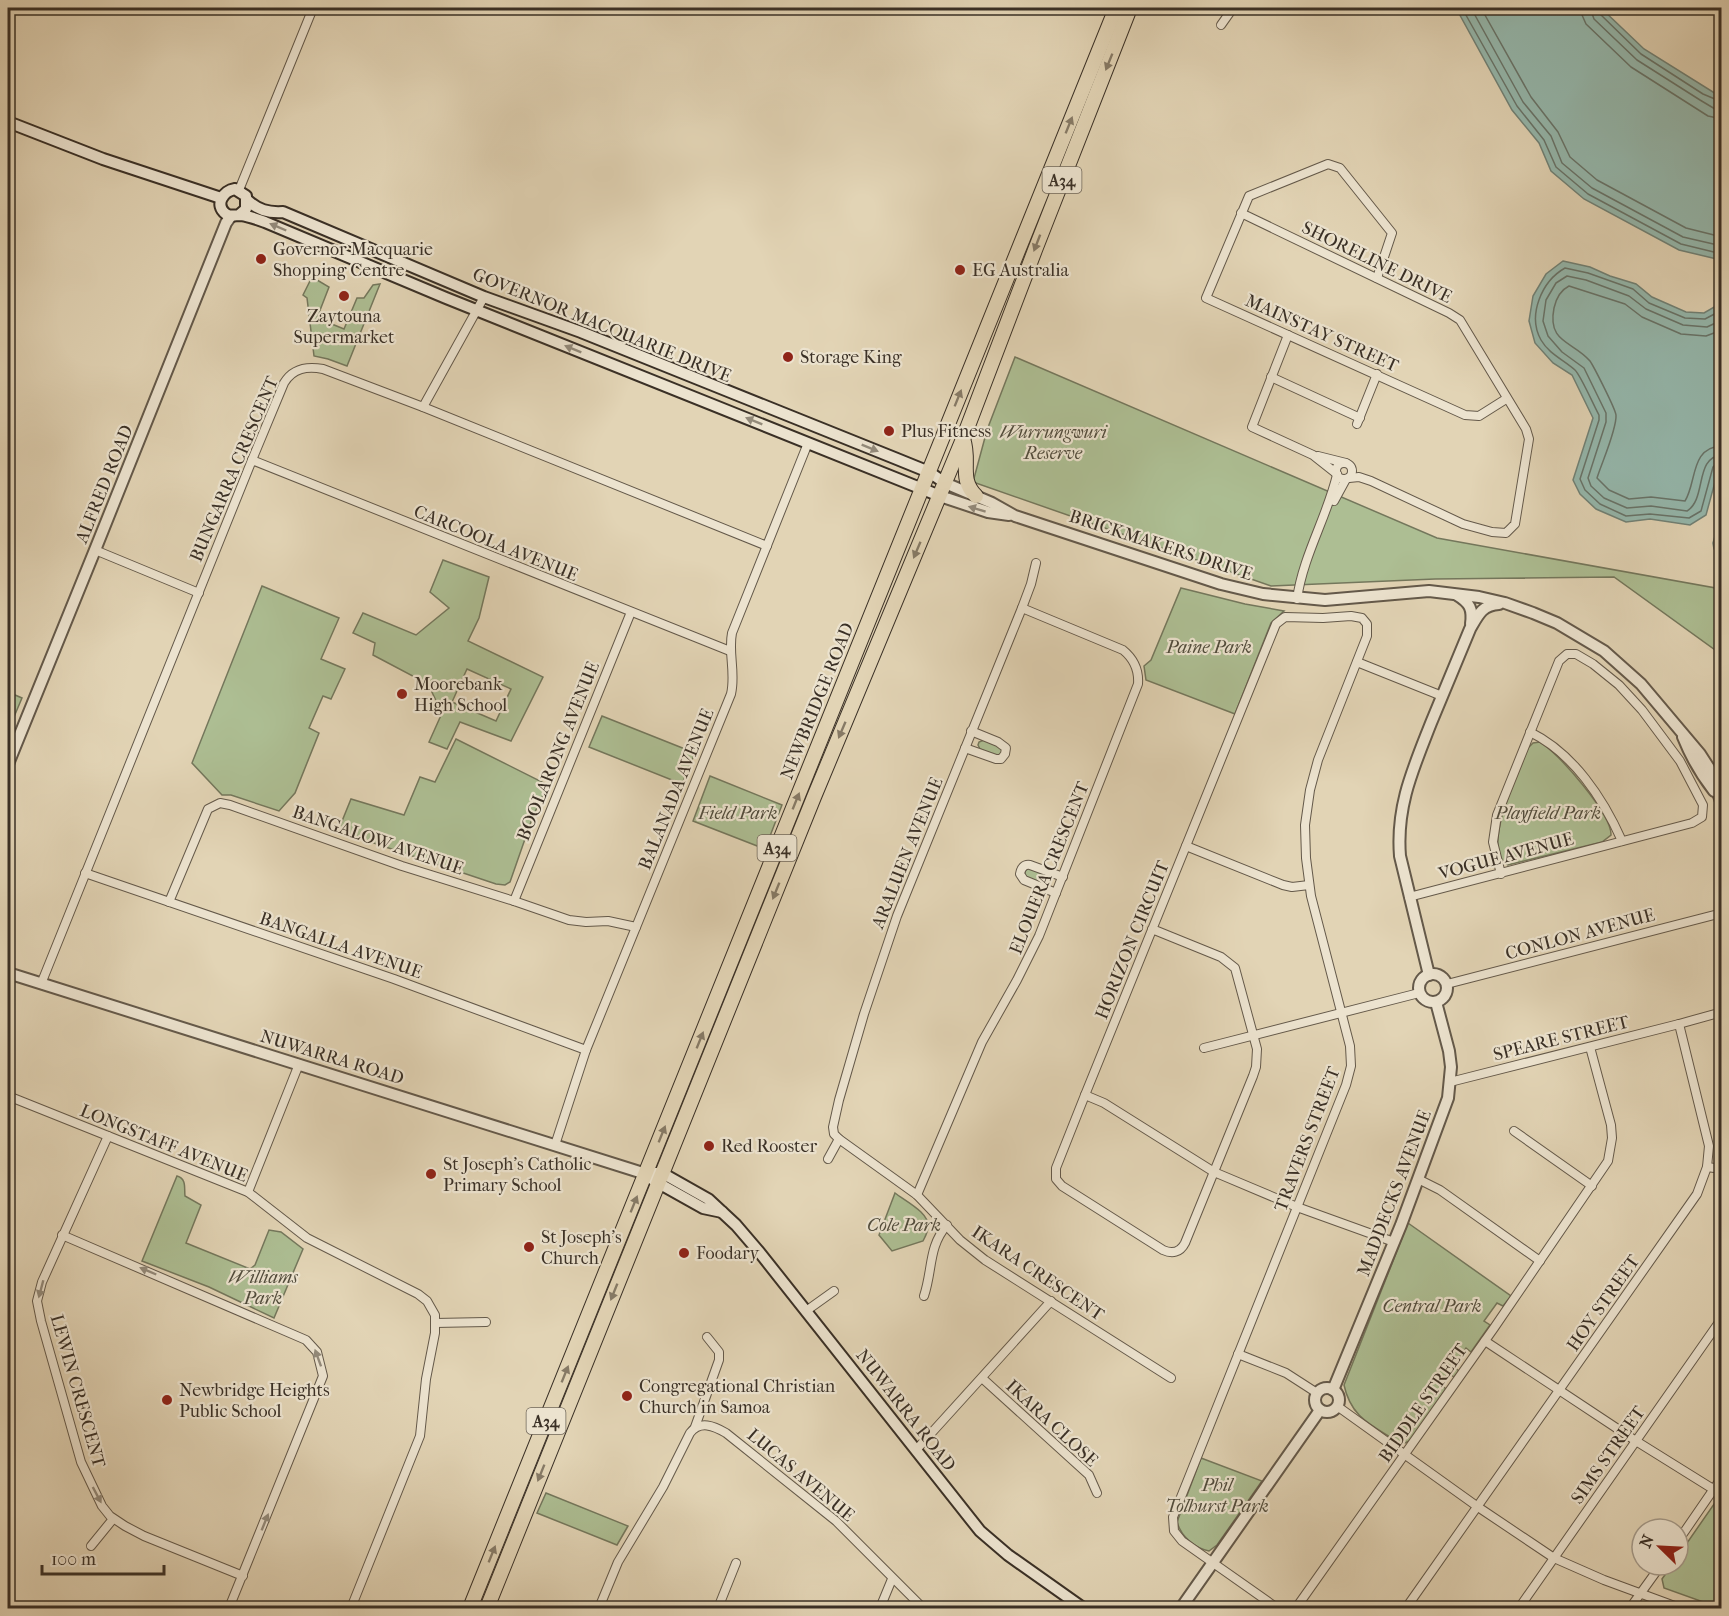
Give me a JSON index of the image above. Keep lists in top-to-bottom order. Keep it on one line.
{"streets":{"highway":["A34","NEWBRIDGE ROAD"],"street":["SHORELINE DRIVE","GOVERNOR MACQUARIE DRIVE","MAINSTAY STREET","BUNGARRA CRESCENT","ALFRED ROAD","CARCOOLA AVENUE","BRICKMAKERS DRIVE","BOOLARONG AVENUE","BALANADA AVENUE","BANGALOW AVENUE","ARALUEN AVENUE","VOGUE AVENUE","ELOUERA CRESCENT","CONLON AVENUE","HORIZON CIRCUIT","BANGALLA AVENUE","SPEARE STREET","NUWARRA ROAD","TRAVERS STREET","LONGSTAFF AVENUE","MADDECKS AVENUE","IKARA CRESCENT","HOY STREET","LEWIN CRESCENT","BIDDLE STREET","IKARA CLOSE","SIMS STREET","LUCAS AVENUE"]},"crossings":[["SHORELINE DRIVE","MAINSTAY STREET"],["GOVERNOR MACQUARIE DRIVE","ALFRED ROAD"],["GOVERNOR MACQUARIE DRIVE","BRICKMAKERS DRIVE"],["GOVERNOR MACQUARIE DRIVE","NEWBRIDGE ROAD"],["GOVERNOR MACQUARIE DRIVE","BALANADA AVENUE"],["BUNGARRA CRESCENT","CARCOOLA AVENUE"],["BUNGARRA CRESCENT","BALANADA AVENUE"],["BUNGARRA CRESCENT","BANGALLA AVENUE"],["BUNGARRA CRESCENT","NUWARRA ROAD"],["CARCOOLA AVENUE","BOOLARONG AVENUE"],["CARCOOLA AVENUE","BALANADA AVENUE"],["BRICKMAKERS DRIVE","NEWBRIDGE ROAD"],["NEWBRIDGE ROAD","NUWARRA ROAD"],["BOOLARONG AVENUE","BANGALOW AVENUE"],["BALANADA AVENUE","BANGALOW AVENUE"],["BALANADA AVENUE","BANGALLA AVENUE"],["BALANADA AVENUE","NUWARRA ROAD"],["BANGALOW AVENUE","BANGALLA AVENUE"],["ARALUEN AVENUE","ELOUERA CRESCENT"],["ARALUEN AVENUE","IKARA CRESCENT"],["ELOUERA CRESCENT","IKARA CRESCENT"],["CONLON AVENUE","MADDECKS AVENUE"],["HORIZON CIRCUIT","TRAVERS STREET"],["SPEARE STREET","MADDECKS AVENUE"],["SPEARE STREET","HOY STREET"],["SPEARE STREET","BIDDLE STREET"],["LONGSTAFF AVENUE","LEWIN CRESCENT"]],"one_way":["LEWIN CRESCENT"],"parks":["Wurrungwuri Reserve","Paine Park","Field Park","Playfield Park","Cole Park","Williams Park","Central Park","Phil Tolhurst Park"],"places":["Governor Macquarie Shopping Centre","EG Australia","Zaytouna Supermarket","Storage King","Plus Fitness","Moorebank High School","Red Rooster","St Joseph's Catholic Primary School","St Joseph's Church","Foodary","Congregational Christian Church in Samoa","Newbridge Heights Public School"],"scale_bar":"100 m","north":"top left"}
